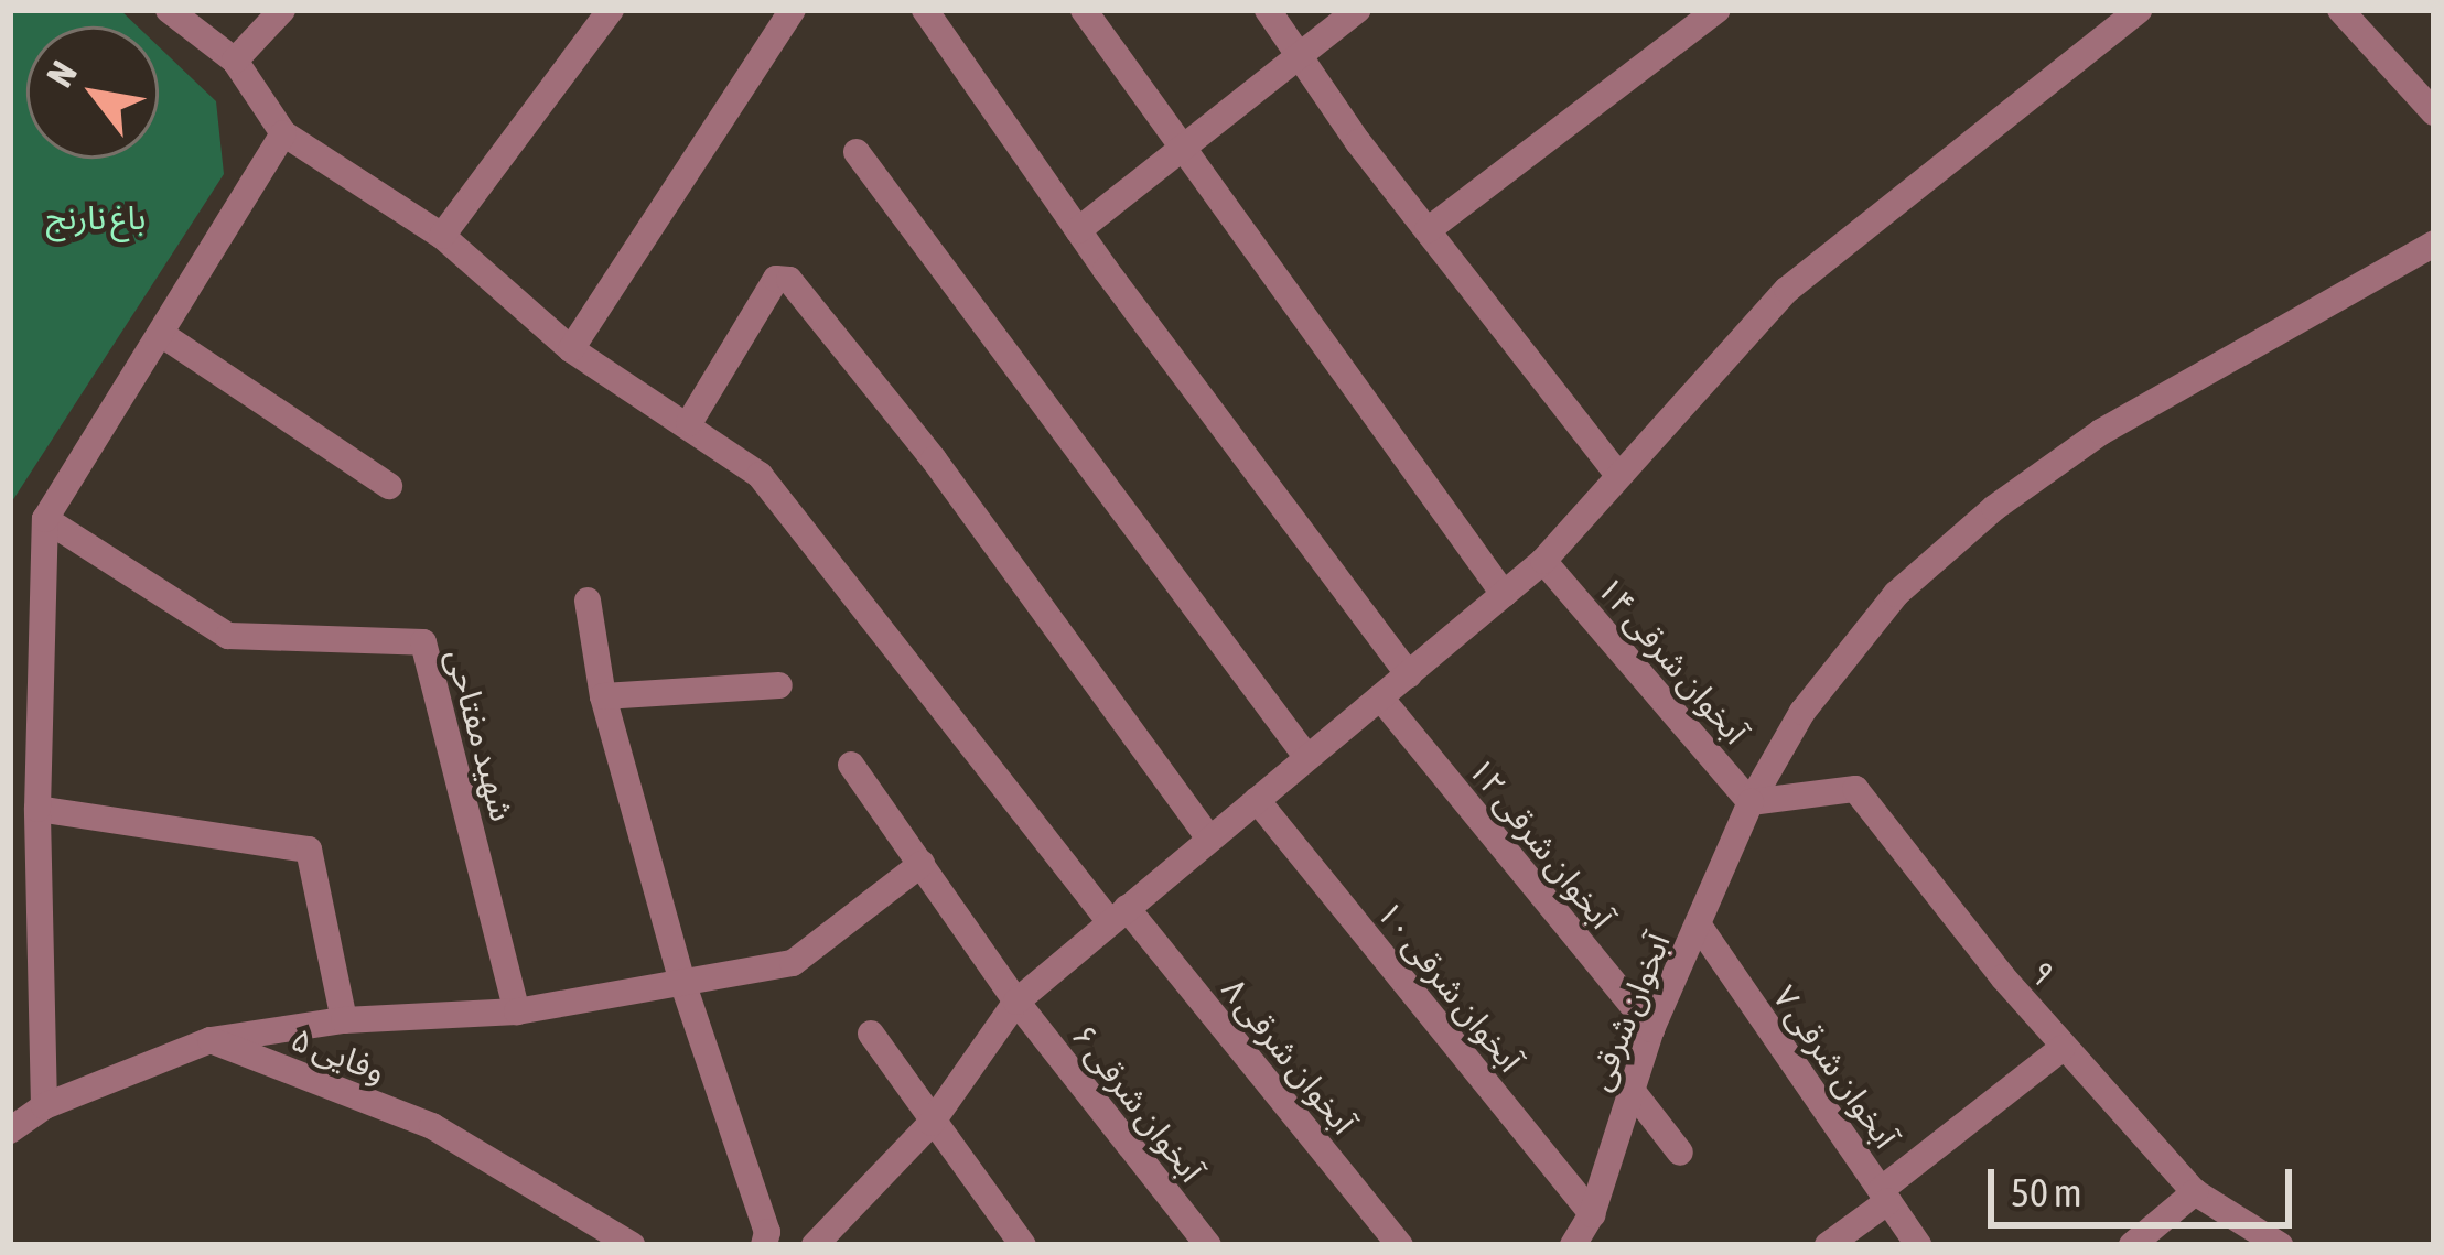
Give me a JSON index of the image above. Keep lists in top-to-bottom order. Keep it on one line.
{"streets":{"street":["آبخوان شرقی ۱۴","شهید مفتاحی","آبخوان شرقی ۱۲","۹","آبخوان شرقی ۱۰","آبخوان شرقی","وفایی ۵","آبخوان شرقی ۸","آبخوان شرقی ۷","آبخوان شرقی ۶"]},"crossings":[["آبخوان شرقی ۱۴","۹"],["آبخوان شرقی ۱۴","آبخوان شرقی"],["آبخوان شرقی ۱۲","آبخوان شرقی"],["۹","آبخوان شرقی"],["آبخوان شرقی ۱۰","آبخوان شرقی"],["آبخوان شرقی","آبخوان شرقی ۷"]],"parks":["باغ نارنج"],"scale_bar":"50 m","north":"top left"}
